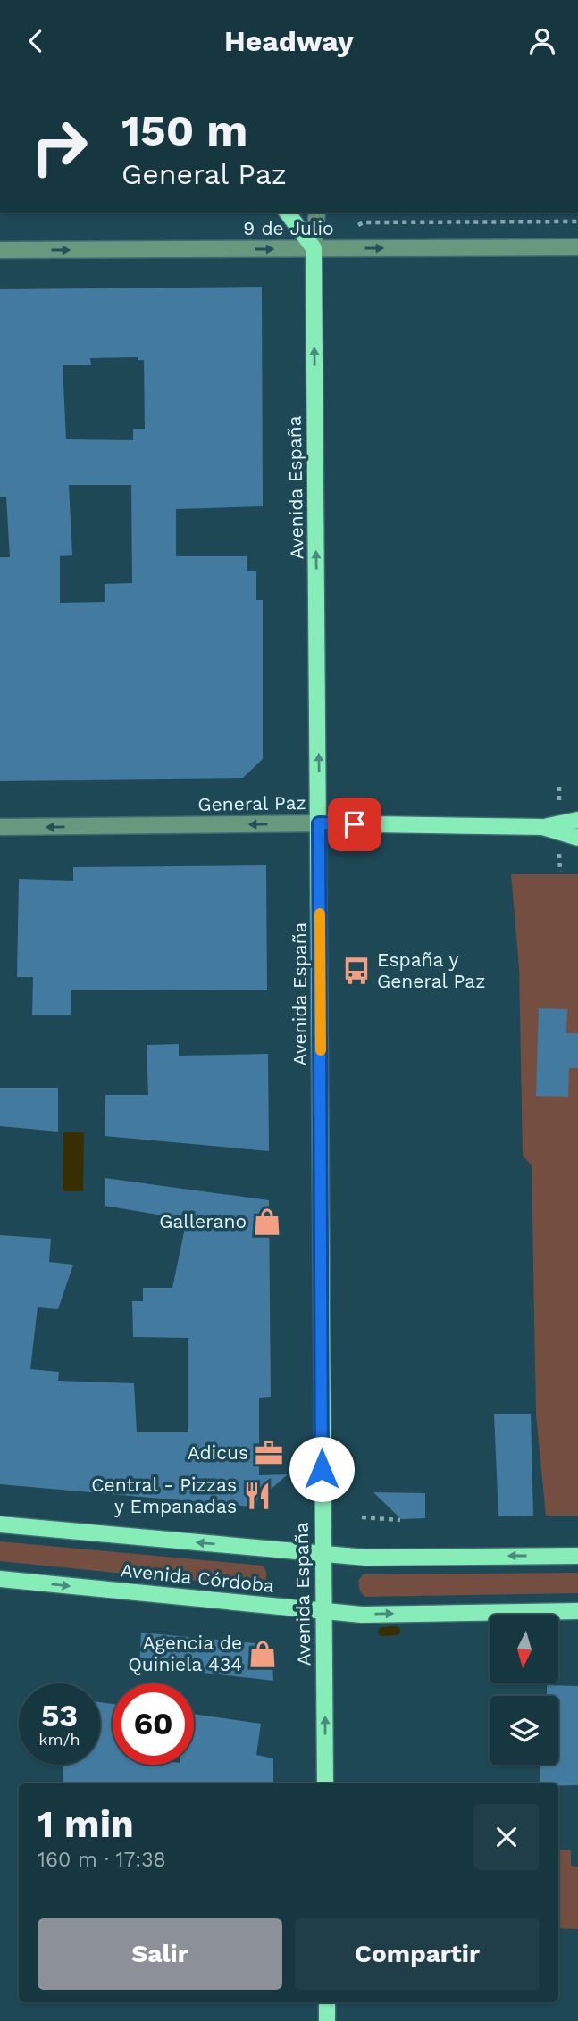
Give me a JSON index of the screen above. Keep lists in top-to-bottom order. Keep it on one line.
{"streets":{"main road":["Avenida España","General Paz","Avenida Córdoba"],"street":["9 de Julio"]},"crossings":[["9 de Julio","Avenida España"],["Avenida España","General Paz"],["Avenida España","Avenida Córdoba"]],"one_way":["9 de Julio","Avenida España","General Paz"],"places":{"bus stop":["España y General Paz"],"shop":["Gallerano","Agencia de Quiniela 434"],"office":["Adicus"],"restaurant":["Central - Pizzas y Empanadas"]},"north":"bottom","page":{"header":"Headway","turn":["150 m","General Paz"],"speed":"53 km/h","limit":"60","heading":["1 min","160 m · 17:38"],"buttons":["Salir","Compartir"]}}
